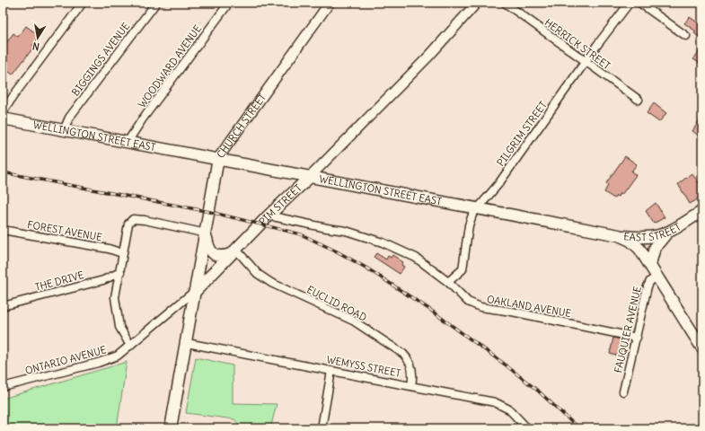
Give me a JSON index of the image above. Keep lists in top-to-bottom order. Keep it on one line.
{"streets":{"main road":["CHURCH STREET","WELLINGTON STREET EAST","PIM STREET","EAST STREET"],"street":["HERRICK STREET","BIGGINGS AVENUE","WOODWARD AVENUE","PILGRIM STREET","FOREST AVENUE","THE DRIVE","EUCLID ROAD","OAKLAND AVENUE","FAUQUIER AVENUE","ONTARIO AVENUE","WEMYSS STREET"]},"crossings":[["HERRICK STREET","PILGRIM STREET"],["BIGGINGS AVENUE","WELLINGTON STREET EAST"],["WOODWARD AVENUE","WELLINGTON STREET EAST"],["CHURCH STREET","WELLINGTON STREET EAST"],["CHURCH STREET","PIM STREET"],["CHURCH STREET","ONTARIO AVENUE"],["PILGRIM STREET","WELLINGTON STREET EAST"],["PILGRIM STREET","OAKLAND AVENUE"],["WELLINGTON STREET EAST","PIM STREET"],["WELLINGTON STREET EAST","EAST STREET"],["WELLINGTON STREET EAST","FAUQUIER AVENUE"],["PIM STREET","EUCLID ROAD"],["PIM STREET","OAKLAND AVENUE"],["PIM STREET","ONTARIO AVENUE"],["EUCLID ROAD","WEMYSS STREET"],["OAKLAND AVENUE","FAUQUIER AVENUE"]],"north":"bottom"}
